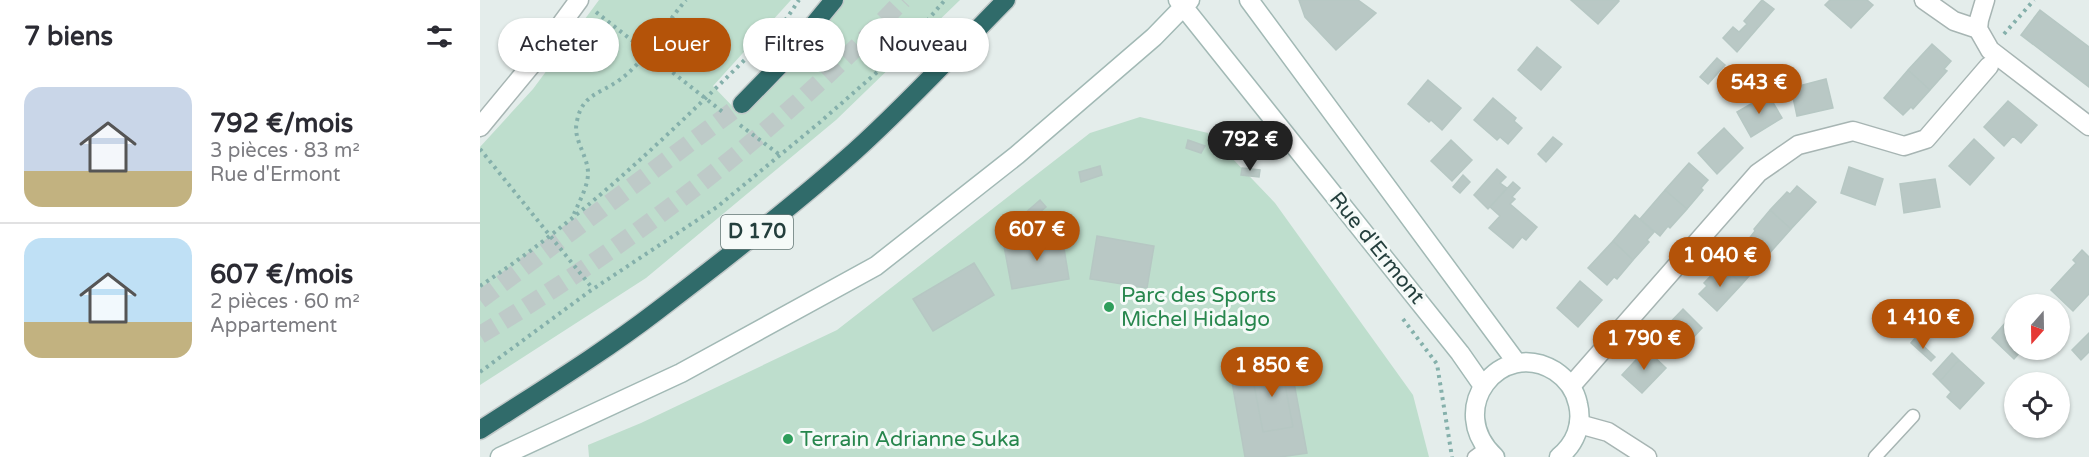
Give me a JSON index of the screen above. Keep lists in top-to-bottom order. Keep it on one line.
{"streets":{"highway":["D 170"],"main road":["Rue d'Ermont"]},"places":["Parc des Sports Michel Hidalgo","Terrain Adrianne Suka"],"north":"bottom","page":{"heading":"7 biens","chip":["Acheter","Louer","Filtres","Nouveau"],"price":["543 €","792 €","607 €","1 040 €","1 410 €","1 790 €","1 850 €"],"list":[{"name":"792 €/mois","note":"3 pièces · 83 m² · Rue d'Ermont"},{"name":"607 €/mois","note":"2 pièces · 60 m² · Appartement"}]}}
